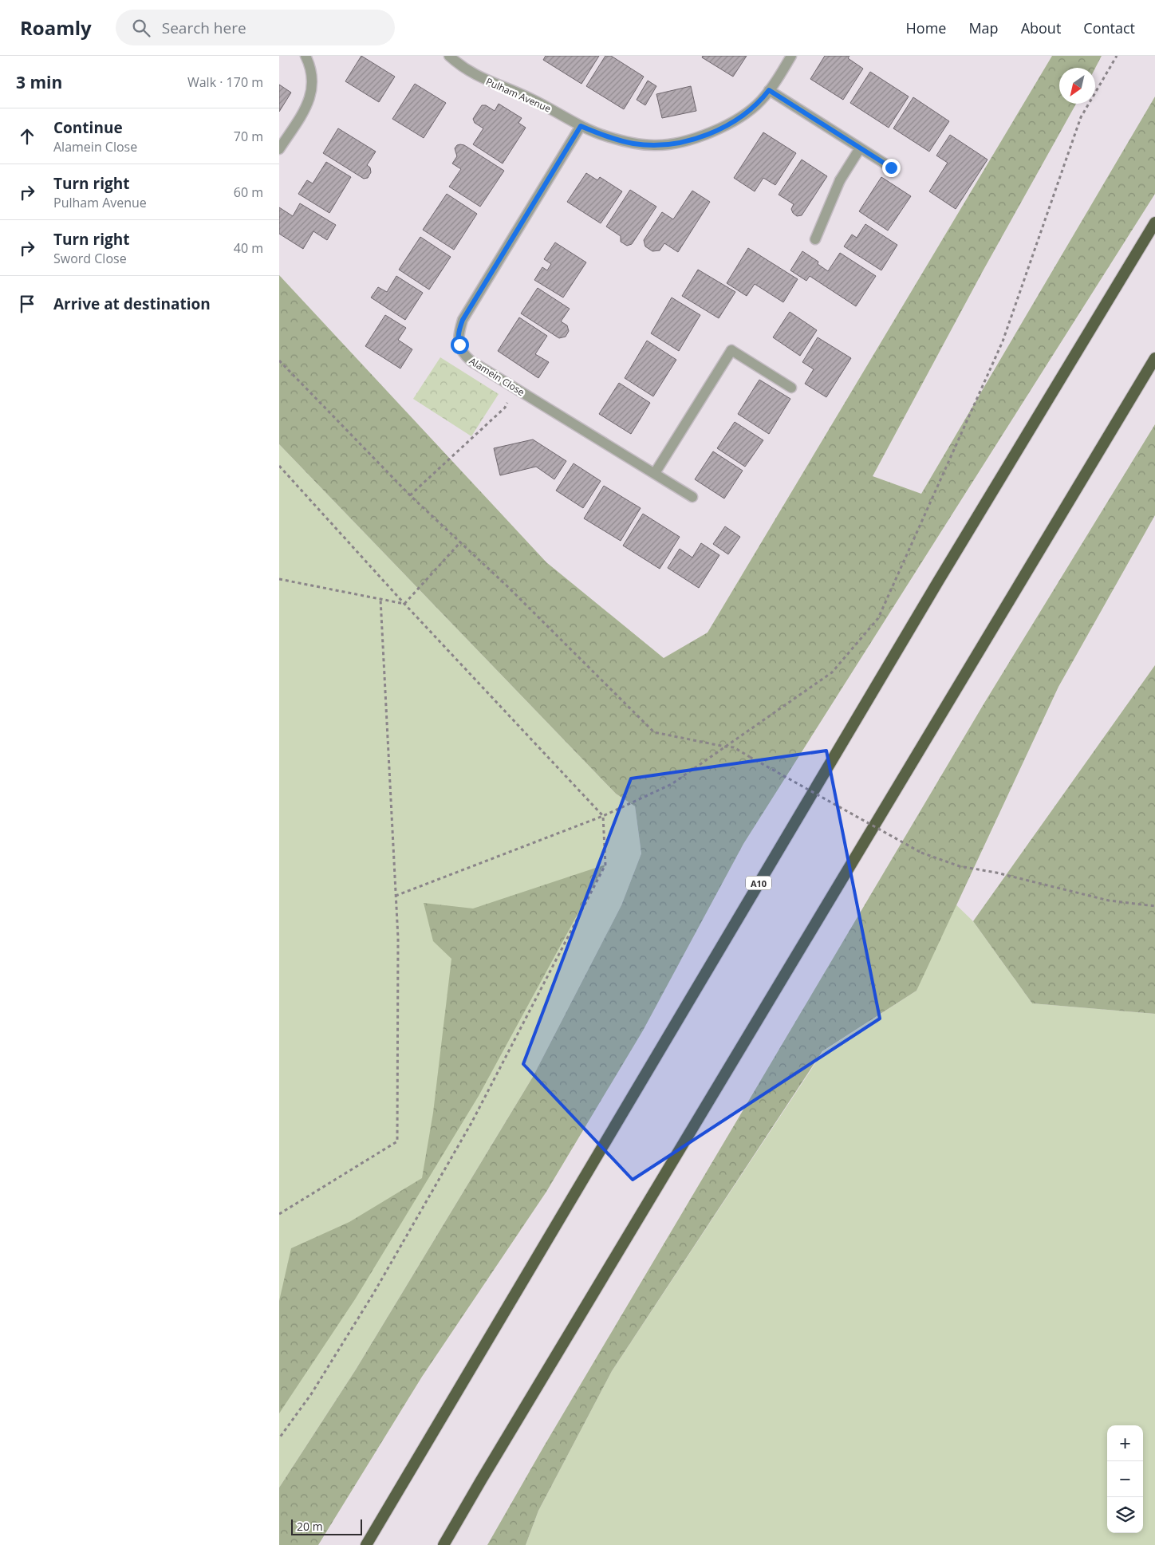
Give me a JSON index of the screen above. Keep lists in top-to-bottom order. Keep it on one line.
{"streets":{"highway":["A10"],"street":["Pulham Avenue","Alamein Close"]},"crossings":[["Pulham Avenue","Alamein Close"]],"scale_bar":"20 m","north":"bottom left","page":{"header":"Roamly","search":"Search here","nav":["Home","Map","About","Contact"],"heading":["3 min","Walk · 170 m"],"list":[["Continue","Alamein Close","70 m"],["Turn right","Pulham Avenue","60 m"],["Turn right","Sword Close","40 m"],"Arrive at destination"],"map_buttons":["+","−"],"scale":"20 m"}}
